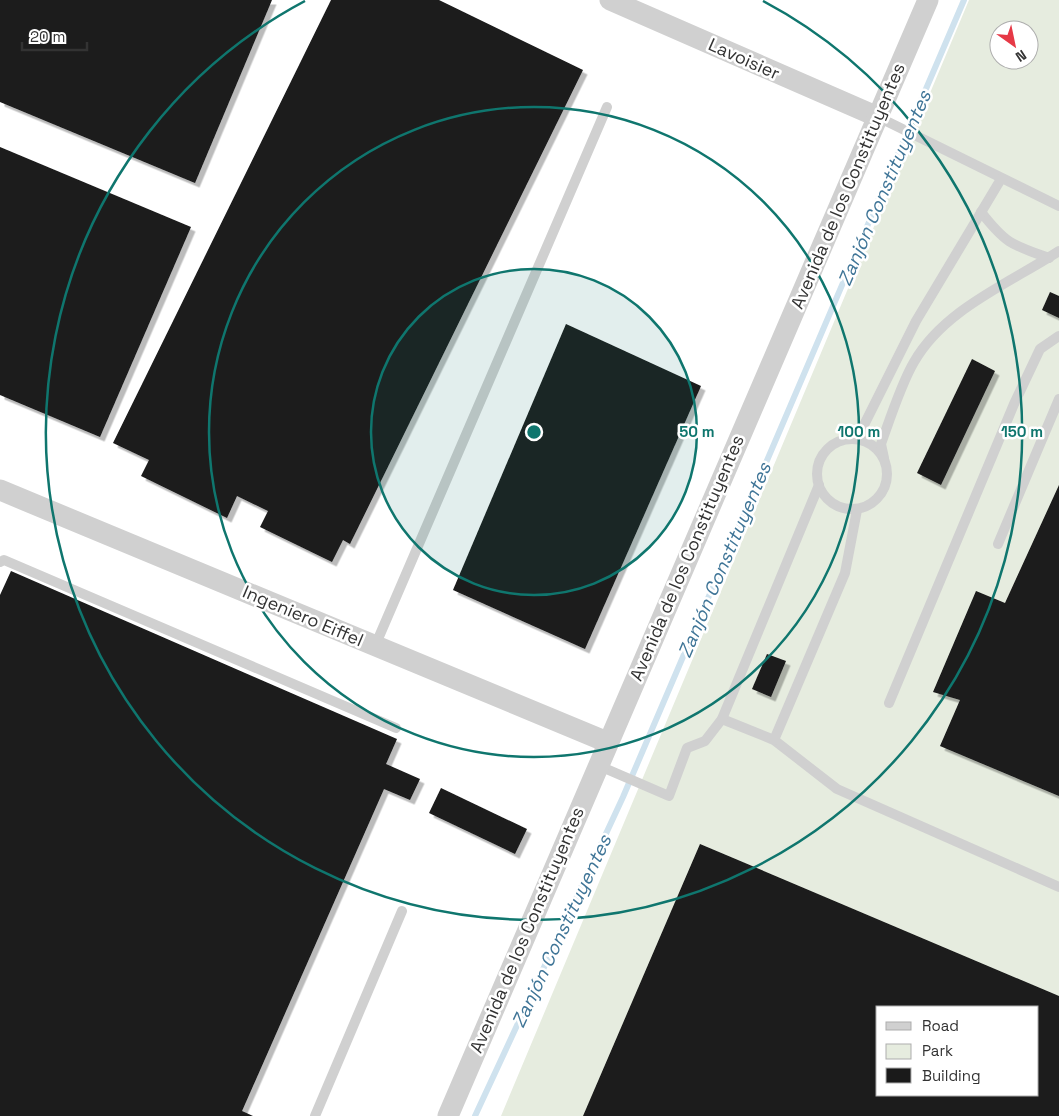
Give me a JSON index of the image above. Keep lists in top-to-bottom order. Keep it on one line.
{"streets":{"street":["Lavoisier","Avenida de los Constituyentes","Ingeniero Eiffel"]},"crossings":[["Lavoisier","Avenida de los Constituyentes"],["Avenida de los Constituyentes","Ingeniero Eiffel"]],"water":["Zanjón Constituyentes"],"legend":["Road","Park","Building"],"scale_bar":"20 m","north":"bottom right","rings":["50 m","100 m","150 m"]}
